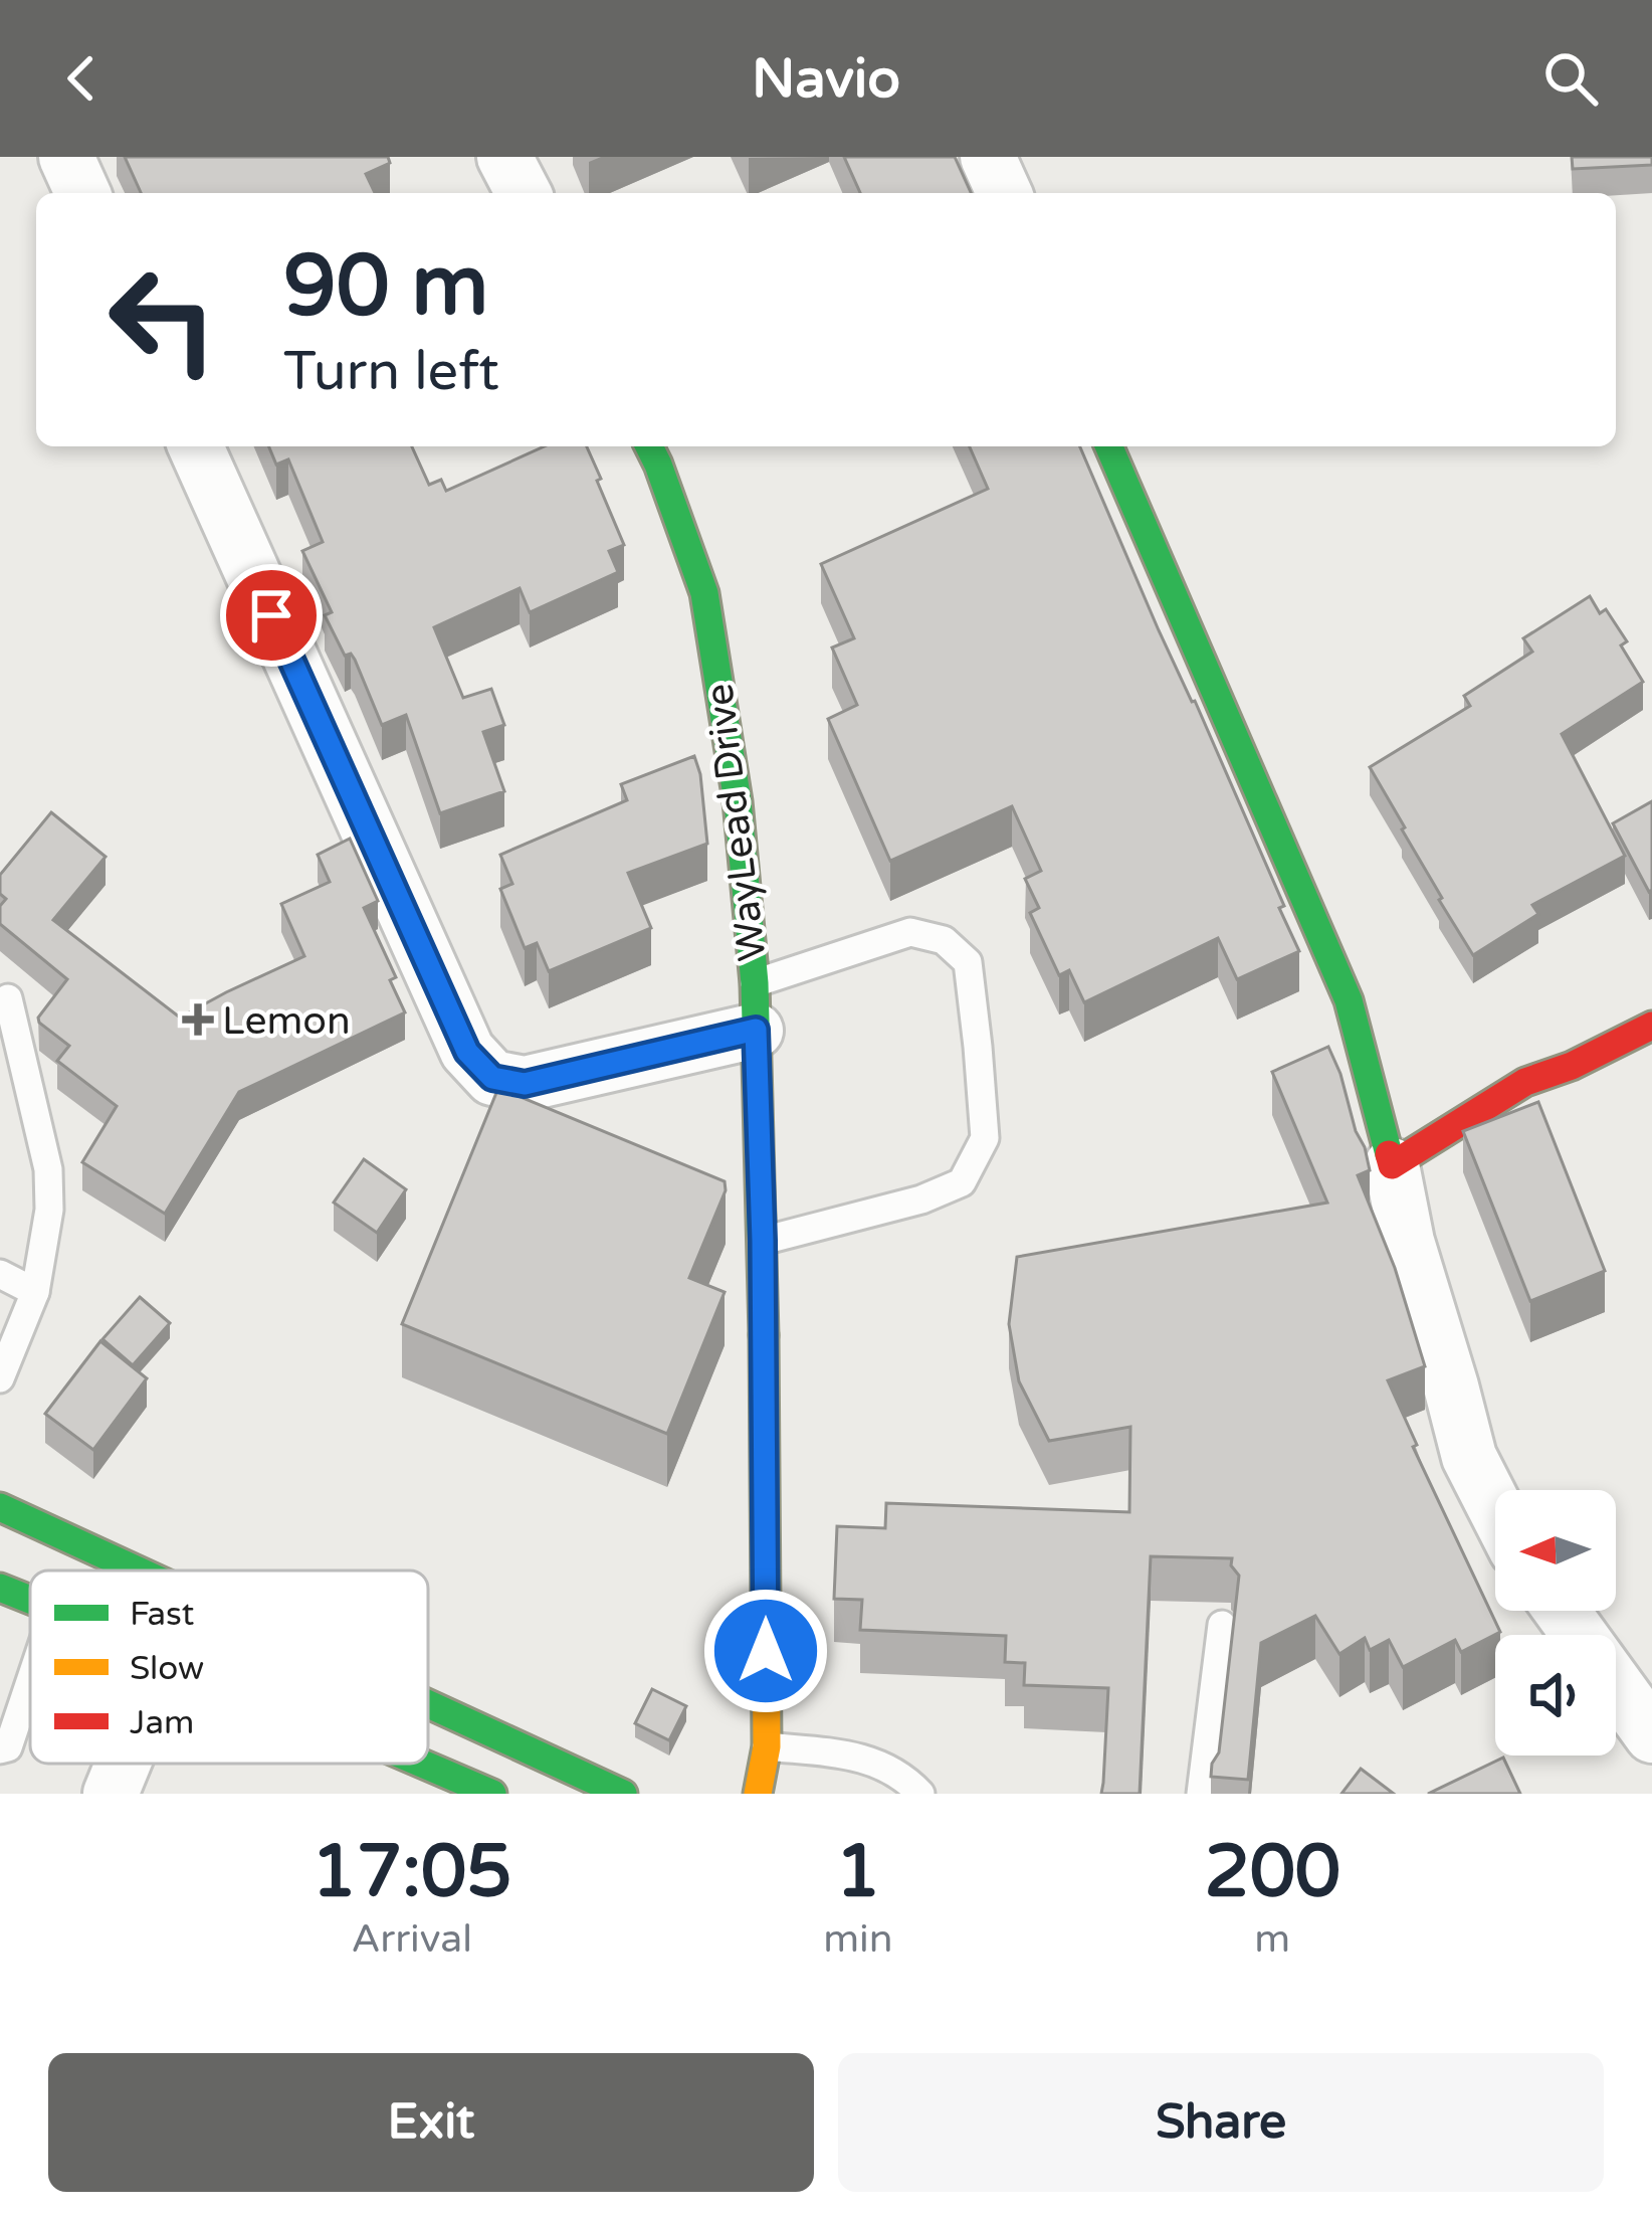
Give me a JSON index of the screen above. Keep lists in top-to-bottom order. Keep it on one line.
{"streets":{"street":["WayLead Drive"]},"places":{"health":["Lemon"]},"legend":["Fast","Slow","Jam"],"north":"left","page":{"header":"Navio","turn":["90 m","Turn left"],"eta":["17:05","Arrival","1","min","200","m"],"buttons":["Exit","Share"]}}
